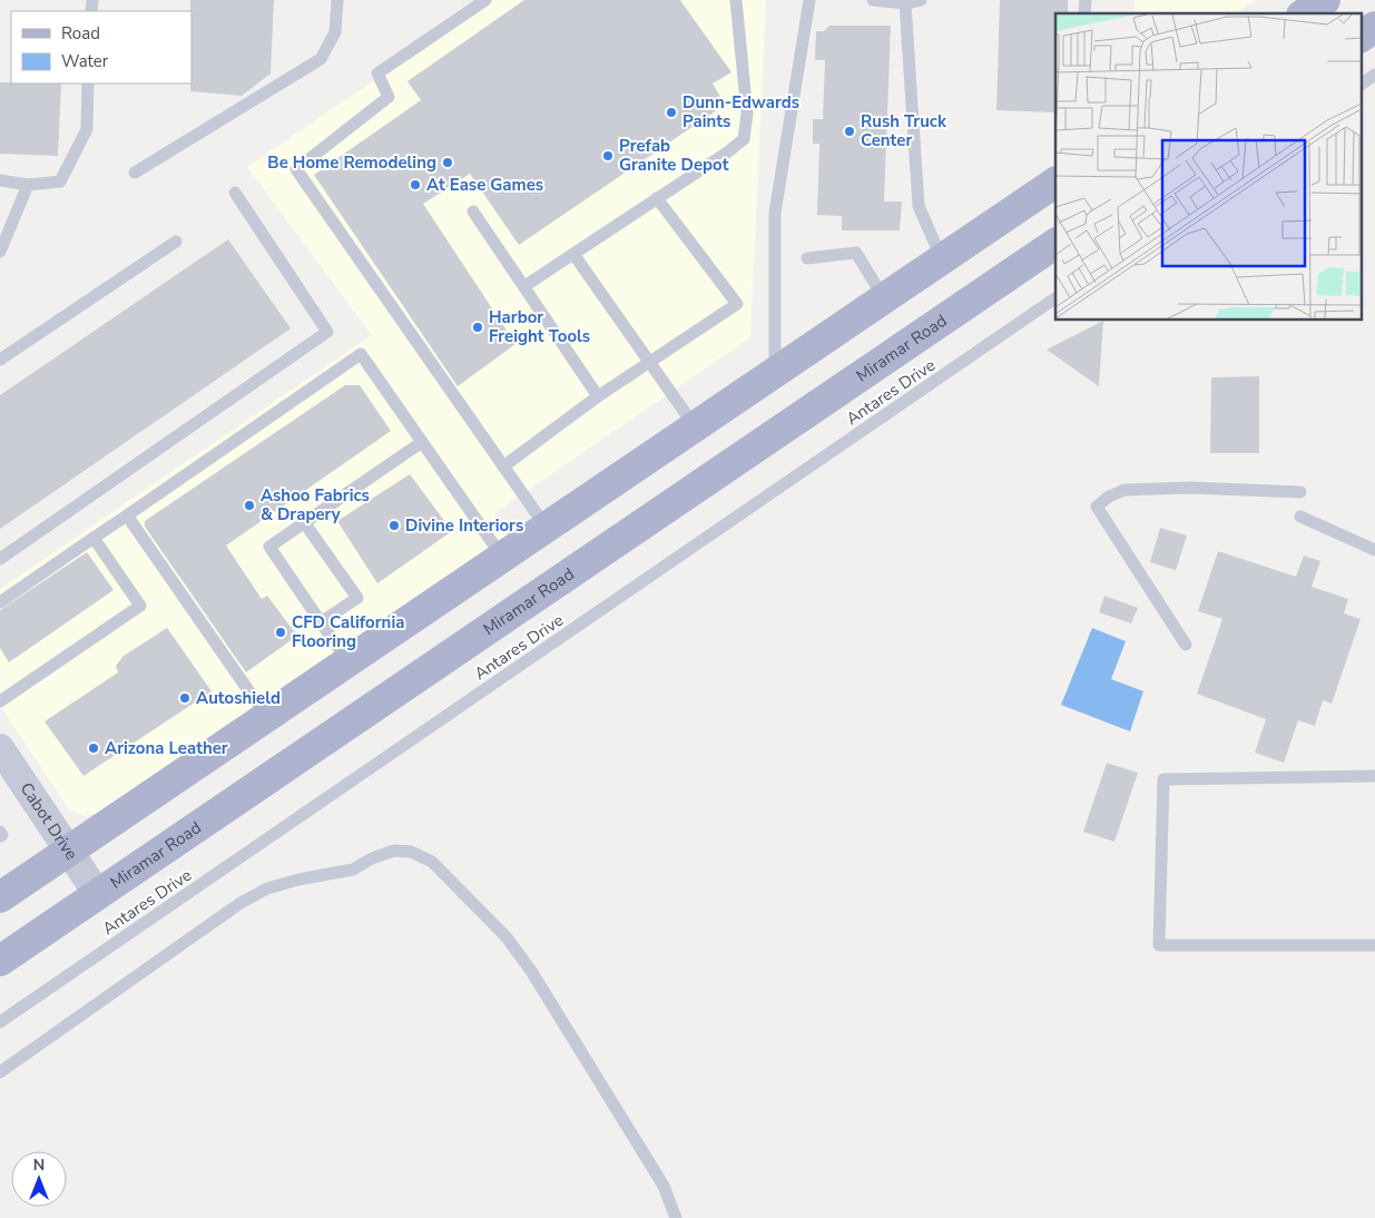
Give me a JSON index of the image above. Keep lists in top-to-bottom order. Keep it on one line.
{"streets":{"main road":["Miramar Road"],"street":["Cabot Drive"],"lane":["Antares Drive"]},"crossings":[["Miramar Road","Cabot Drive"]],"places":["Dunn-Edwards Paints","Rush Truck Center","Prefab Granite Depot","Be Home Remodeling","At Ease Games","Harbor Freight Tools","Ashoo Fabrics & Drapery","Divine Interiors","CFD California Flooring","Autoshield","Arizona Leather"],"legend":["Road","Water"],"north":"top"}
